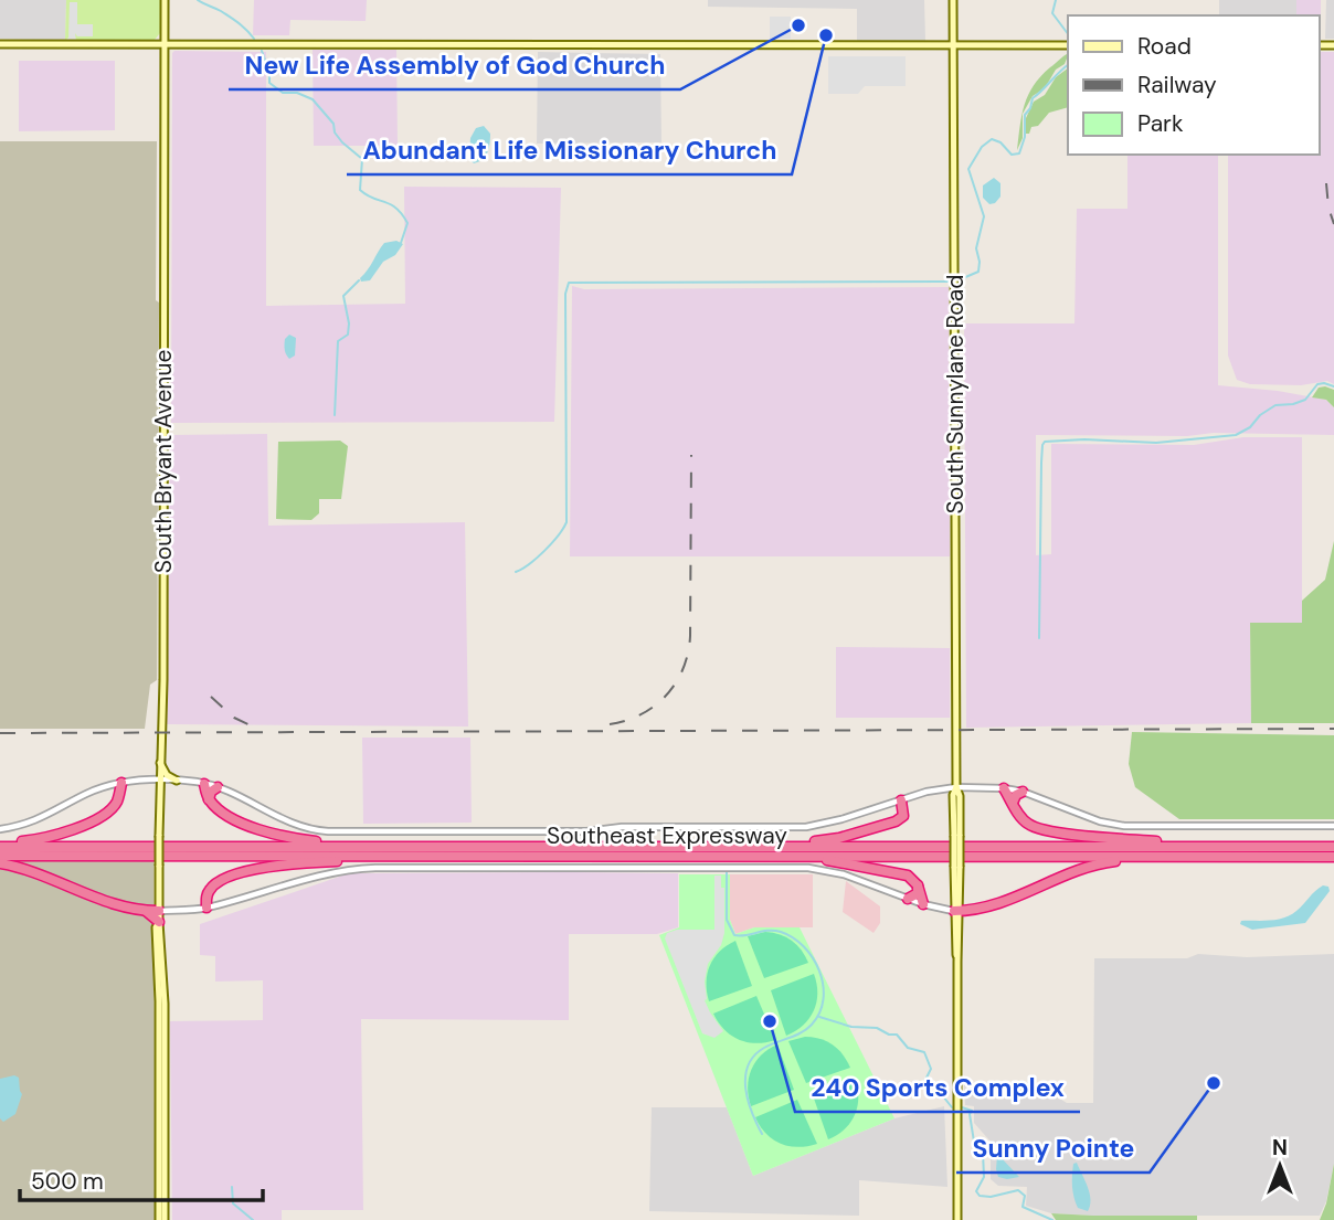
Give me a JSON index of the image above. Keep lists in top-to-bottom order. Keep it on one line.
{"streets":{"highway":["Southeast Expressway"],"main road":["South Sunnylane Road","South Bryant Avenue"]},"places":["New Life Assembly of God Church","Abundant Life Missionary Church","240 Sports Complex","Sunny Pointe"],"legend":["Road","Railway","Park"],"scale_bar":"500 m","north":"top"}
